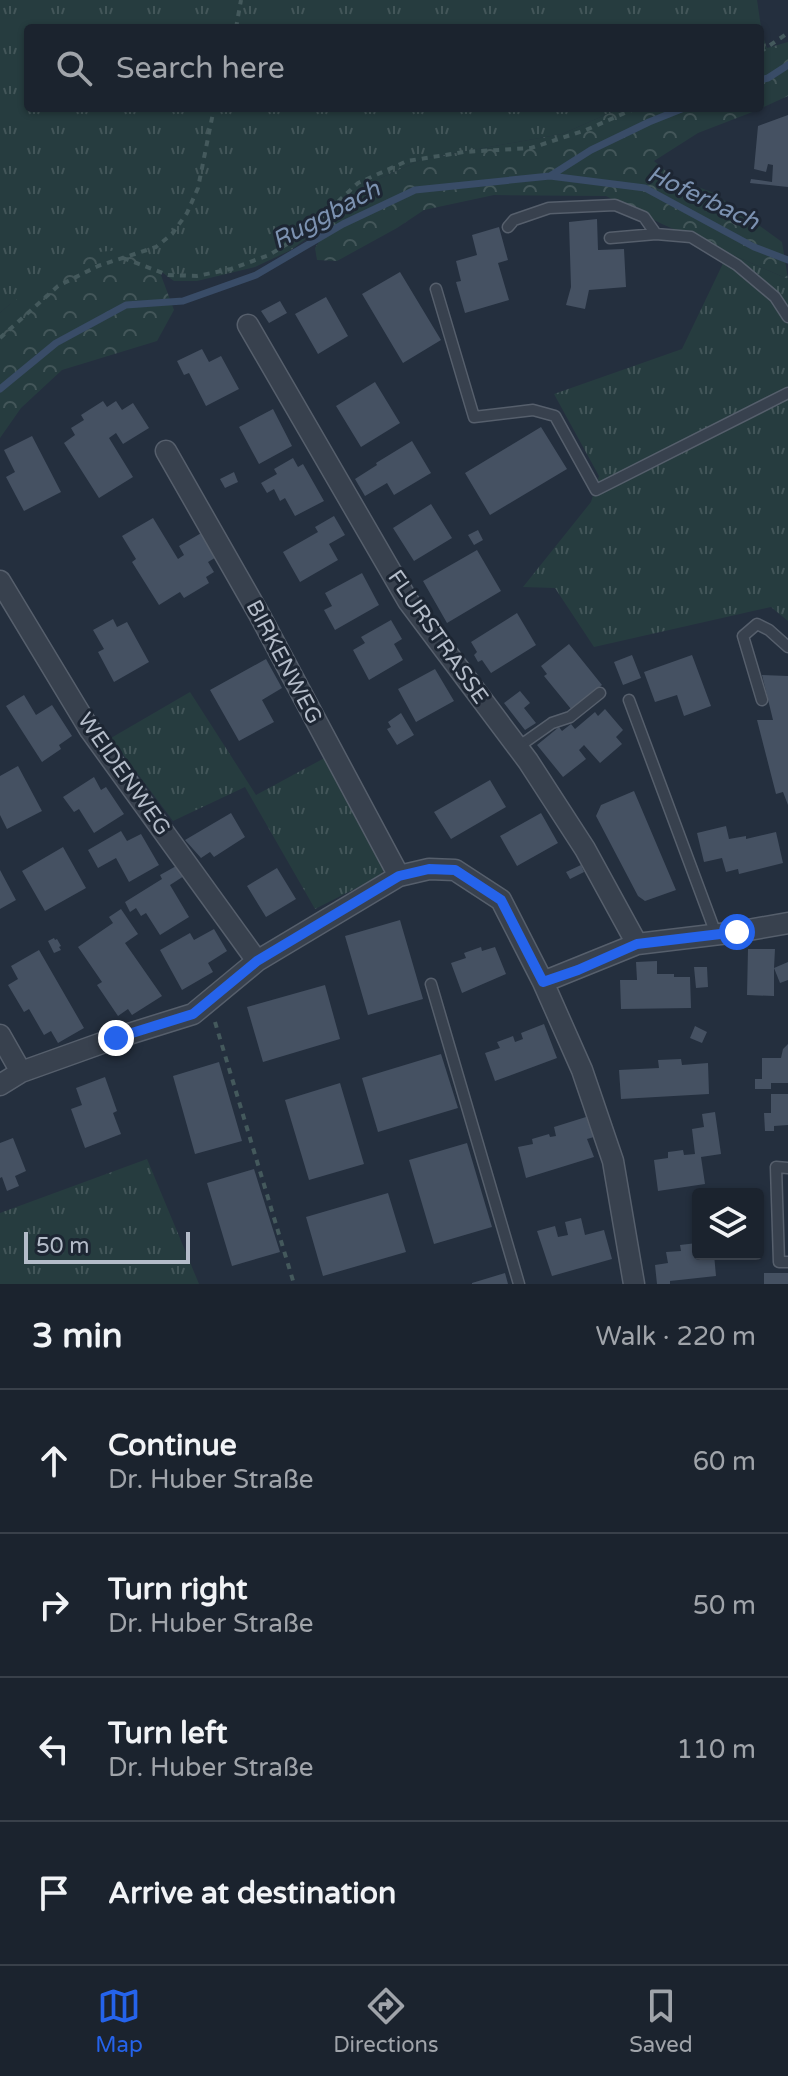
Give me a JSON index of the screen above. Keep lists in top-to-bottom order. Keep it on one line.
{"streets":{"street":["FLURSTRASSE","BIRKENWEG","WEIDENWEG"]},"water":["Hoferbach","Ruggbach"],"scale_bar":"50 m","page":{"search":"Search here","scale":"50 m","heading":["3 min","Walk · 220 m"],"list":[["Continue","Dr. Huber Straße","60 m"],["Turn right","Dr. Huber Straße","50 m"],["Turn left","Dr. Huber Straße","110 m"],"Arrive at destination"],"nav":["Map","Directions","Saved"]}}
